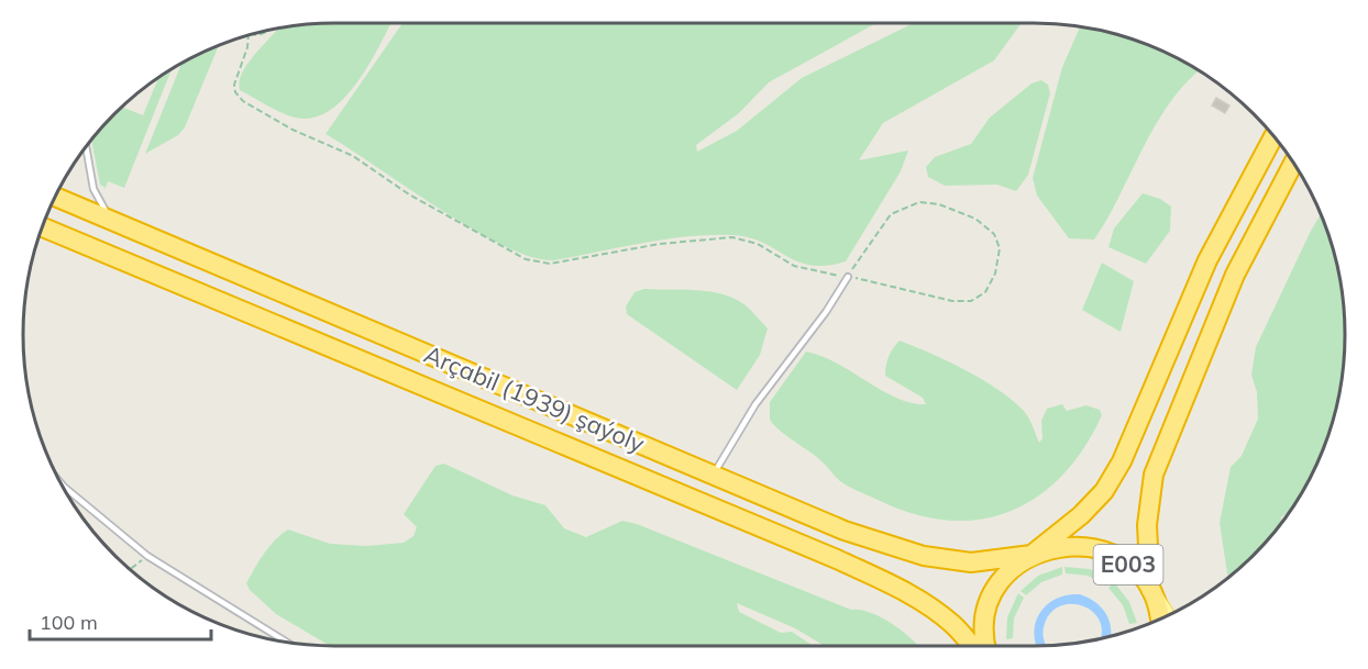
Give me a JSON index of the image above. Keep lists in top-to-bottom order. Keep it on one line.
{"streets":{"highway":["Arçabil (1939) şaýoly","E003"]},"crossings":[["Arçabil (1939) şaýoly","E003"]],"scale_bar":"100 m"}
